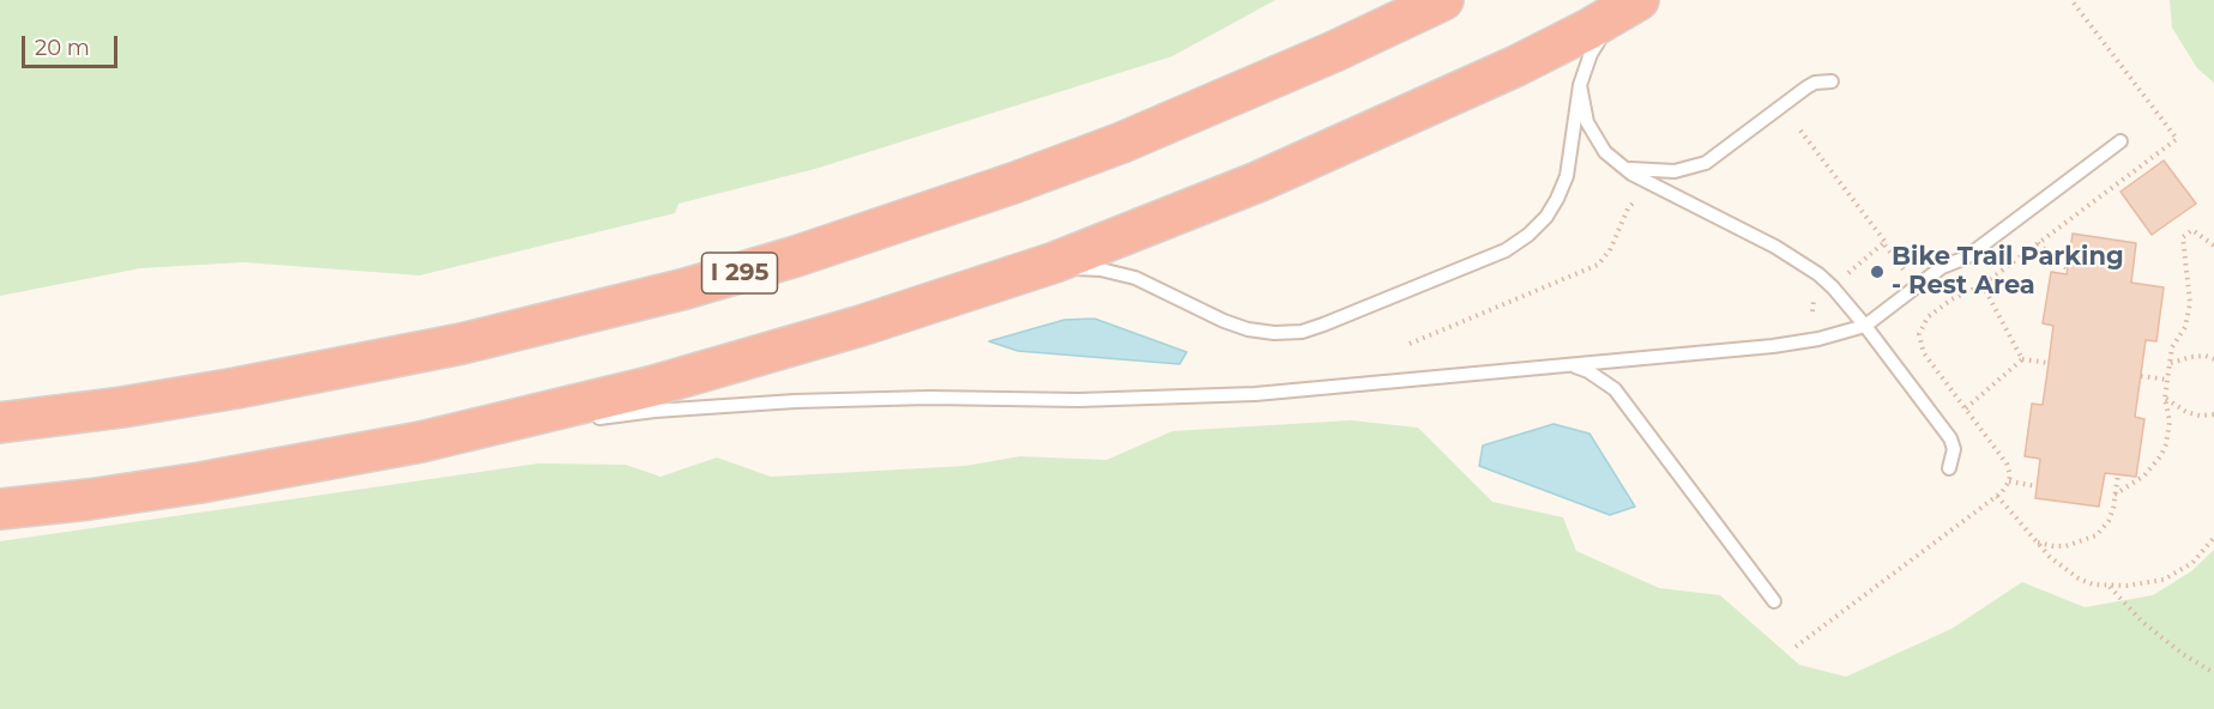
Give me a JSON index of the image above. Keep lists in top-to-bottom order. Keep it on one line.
{"streets":{"highway":["I 295"]},"places":["Bike Trail Parking - Rest Area"],"scale_bar":"20 m"}
